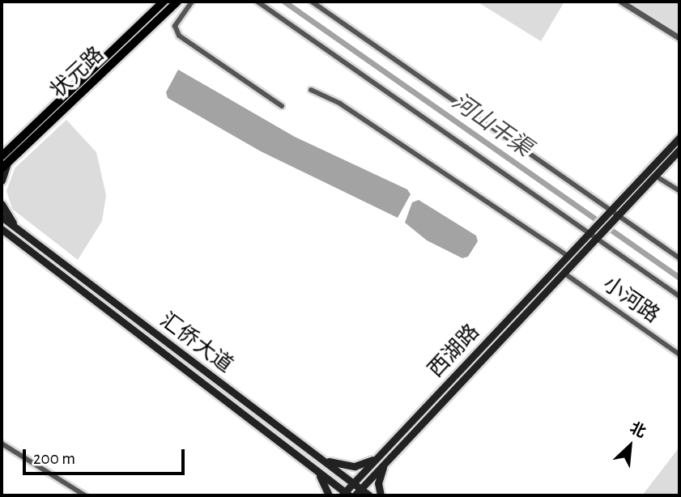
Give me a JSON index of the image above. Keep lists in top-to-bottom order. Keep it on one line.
{"streets":{"main road":["状元路","汇侨大道","西湖路"],"street":["小河路"]},"crossings":[["小河路","西湖路"],["汇侨大道","西湖路"]],"water":["河山干渠"],"scale_bar":"200 m","north":"top right"}
